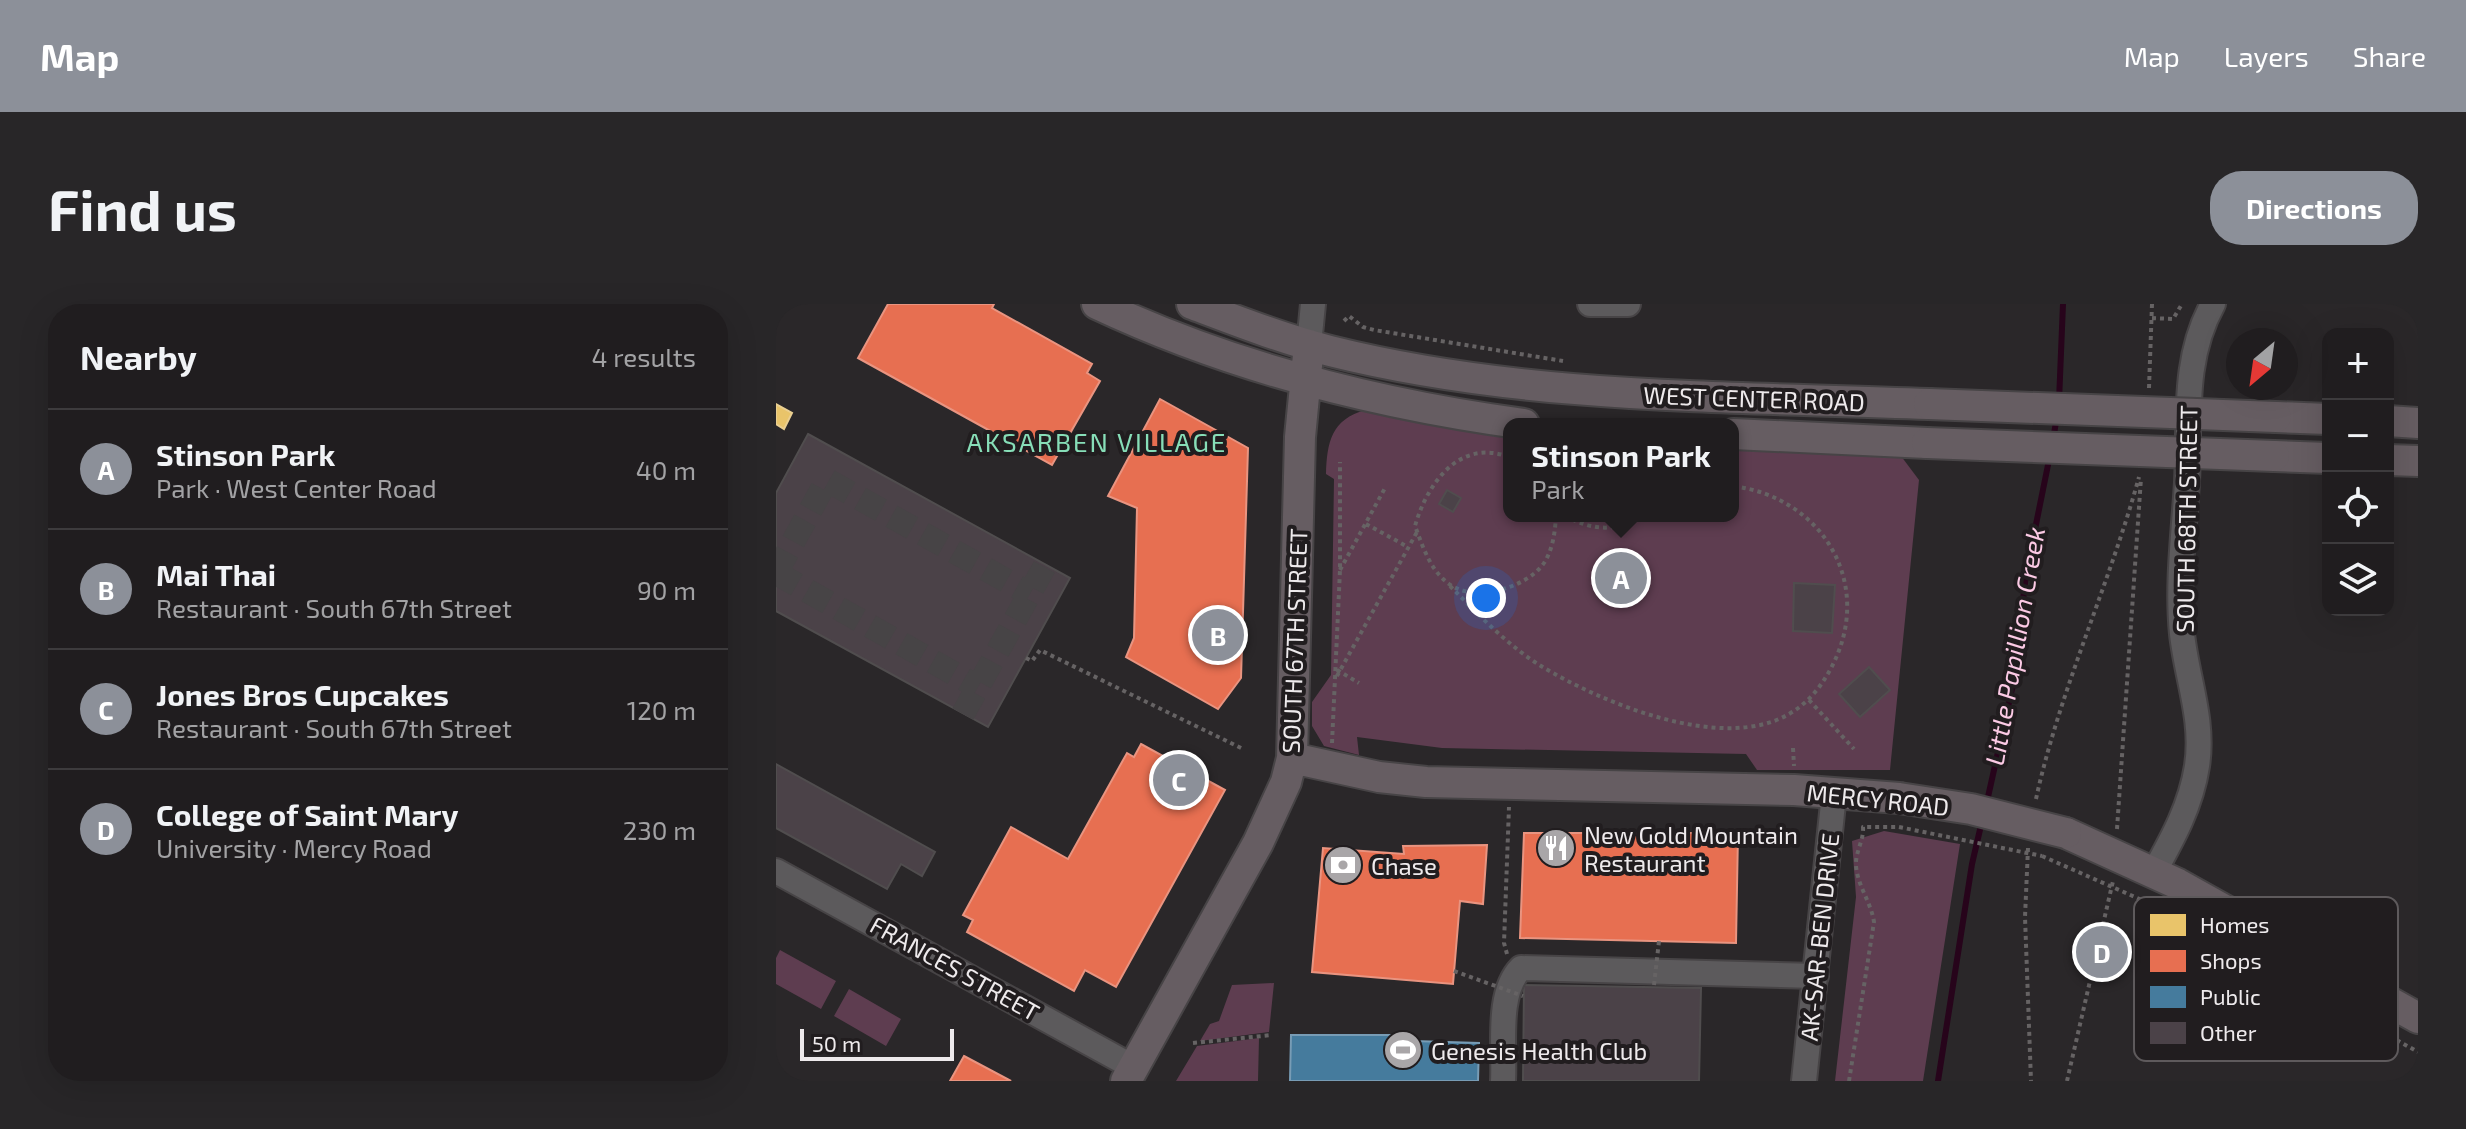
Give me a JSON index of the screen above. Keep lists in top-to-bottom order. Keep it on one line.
{"streets":{"main road":["WEST CENTER ROAD","SOUTH 67TH STREET","MERCY ROAD"],"street":["SOUTH 68TH STREET","AK-SAR-BEN DRIVE","FRANCES STREET"]},"crossings":[["WEST CENTER ROAD","SOUTH 67TH STREET"],["SOUTH 68TH STREET","MERCY ROAD"],["SOUTH 67TH STREET","MERCY ROAD"],["SOUTH 67TH STREET","FRANCES STREET"],["MERCY ROAD","AK-SAR-BEN DRIVE"]],"districts":["AKSARBEN VILLAGE"],"water":["Little Papillion Creek"],"places":{"restaurant":["New Gold Mountain Restaurant"],"bank":["Chase"],"sports":["Genesis Health Club"]},"legend":["Homes","Shops","Public","Other"],"scale_bar":"50 m","north":"bottom left","page":{"header":"Map","nav":["Map","Layers","Share"],"buttons":"Directions","title":"Find us","heading":["Nearby","4 results"],"map_buttons":["+","−"],"list":[{"mark":"A","name":"Stinson Park","note":"Park · West Center Road","value":"40 m"},{"mark":"B","name":"Mai Thai","note":"Restaurant · South 67th Street","value":"90 m"},{"mark":"C","name":"Jones Bros Cupcakes","note":"Restaurant · South 67th Street","value":"120 m"},{"mark":"D","name":"College of Saint Mary","note":"University · Mercy Road","value":"230 m"}],"popup":["Stinson Park","Park"],"pins":["A","B","C","D"],"scale":"50 m"}}
